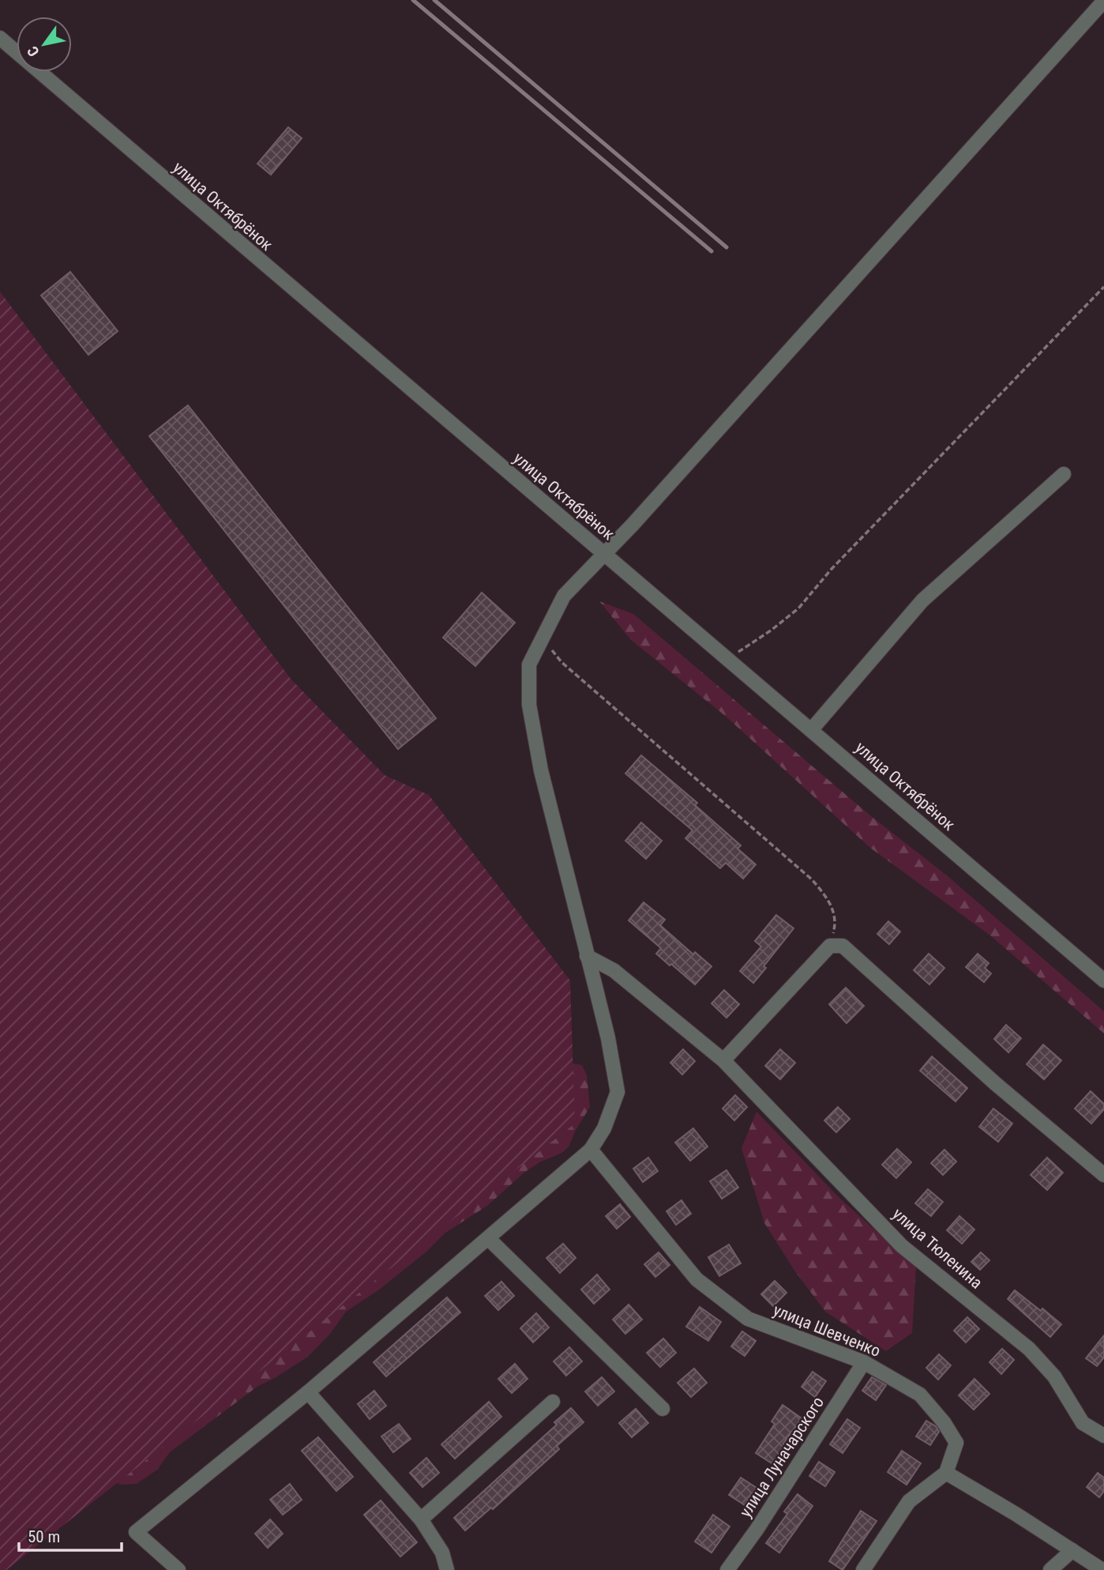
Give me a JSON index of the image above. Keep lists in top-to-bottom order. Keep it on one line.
{"streets":{"street":["улица Октябрёнок","улица Тюленина","улица Шевченко","улица Луначарского"]},"crossings":[["улица Шевченко","улица Луначарского"]],"scale_bar":"50 m","north":"bottom left"}
